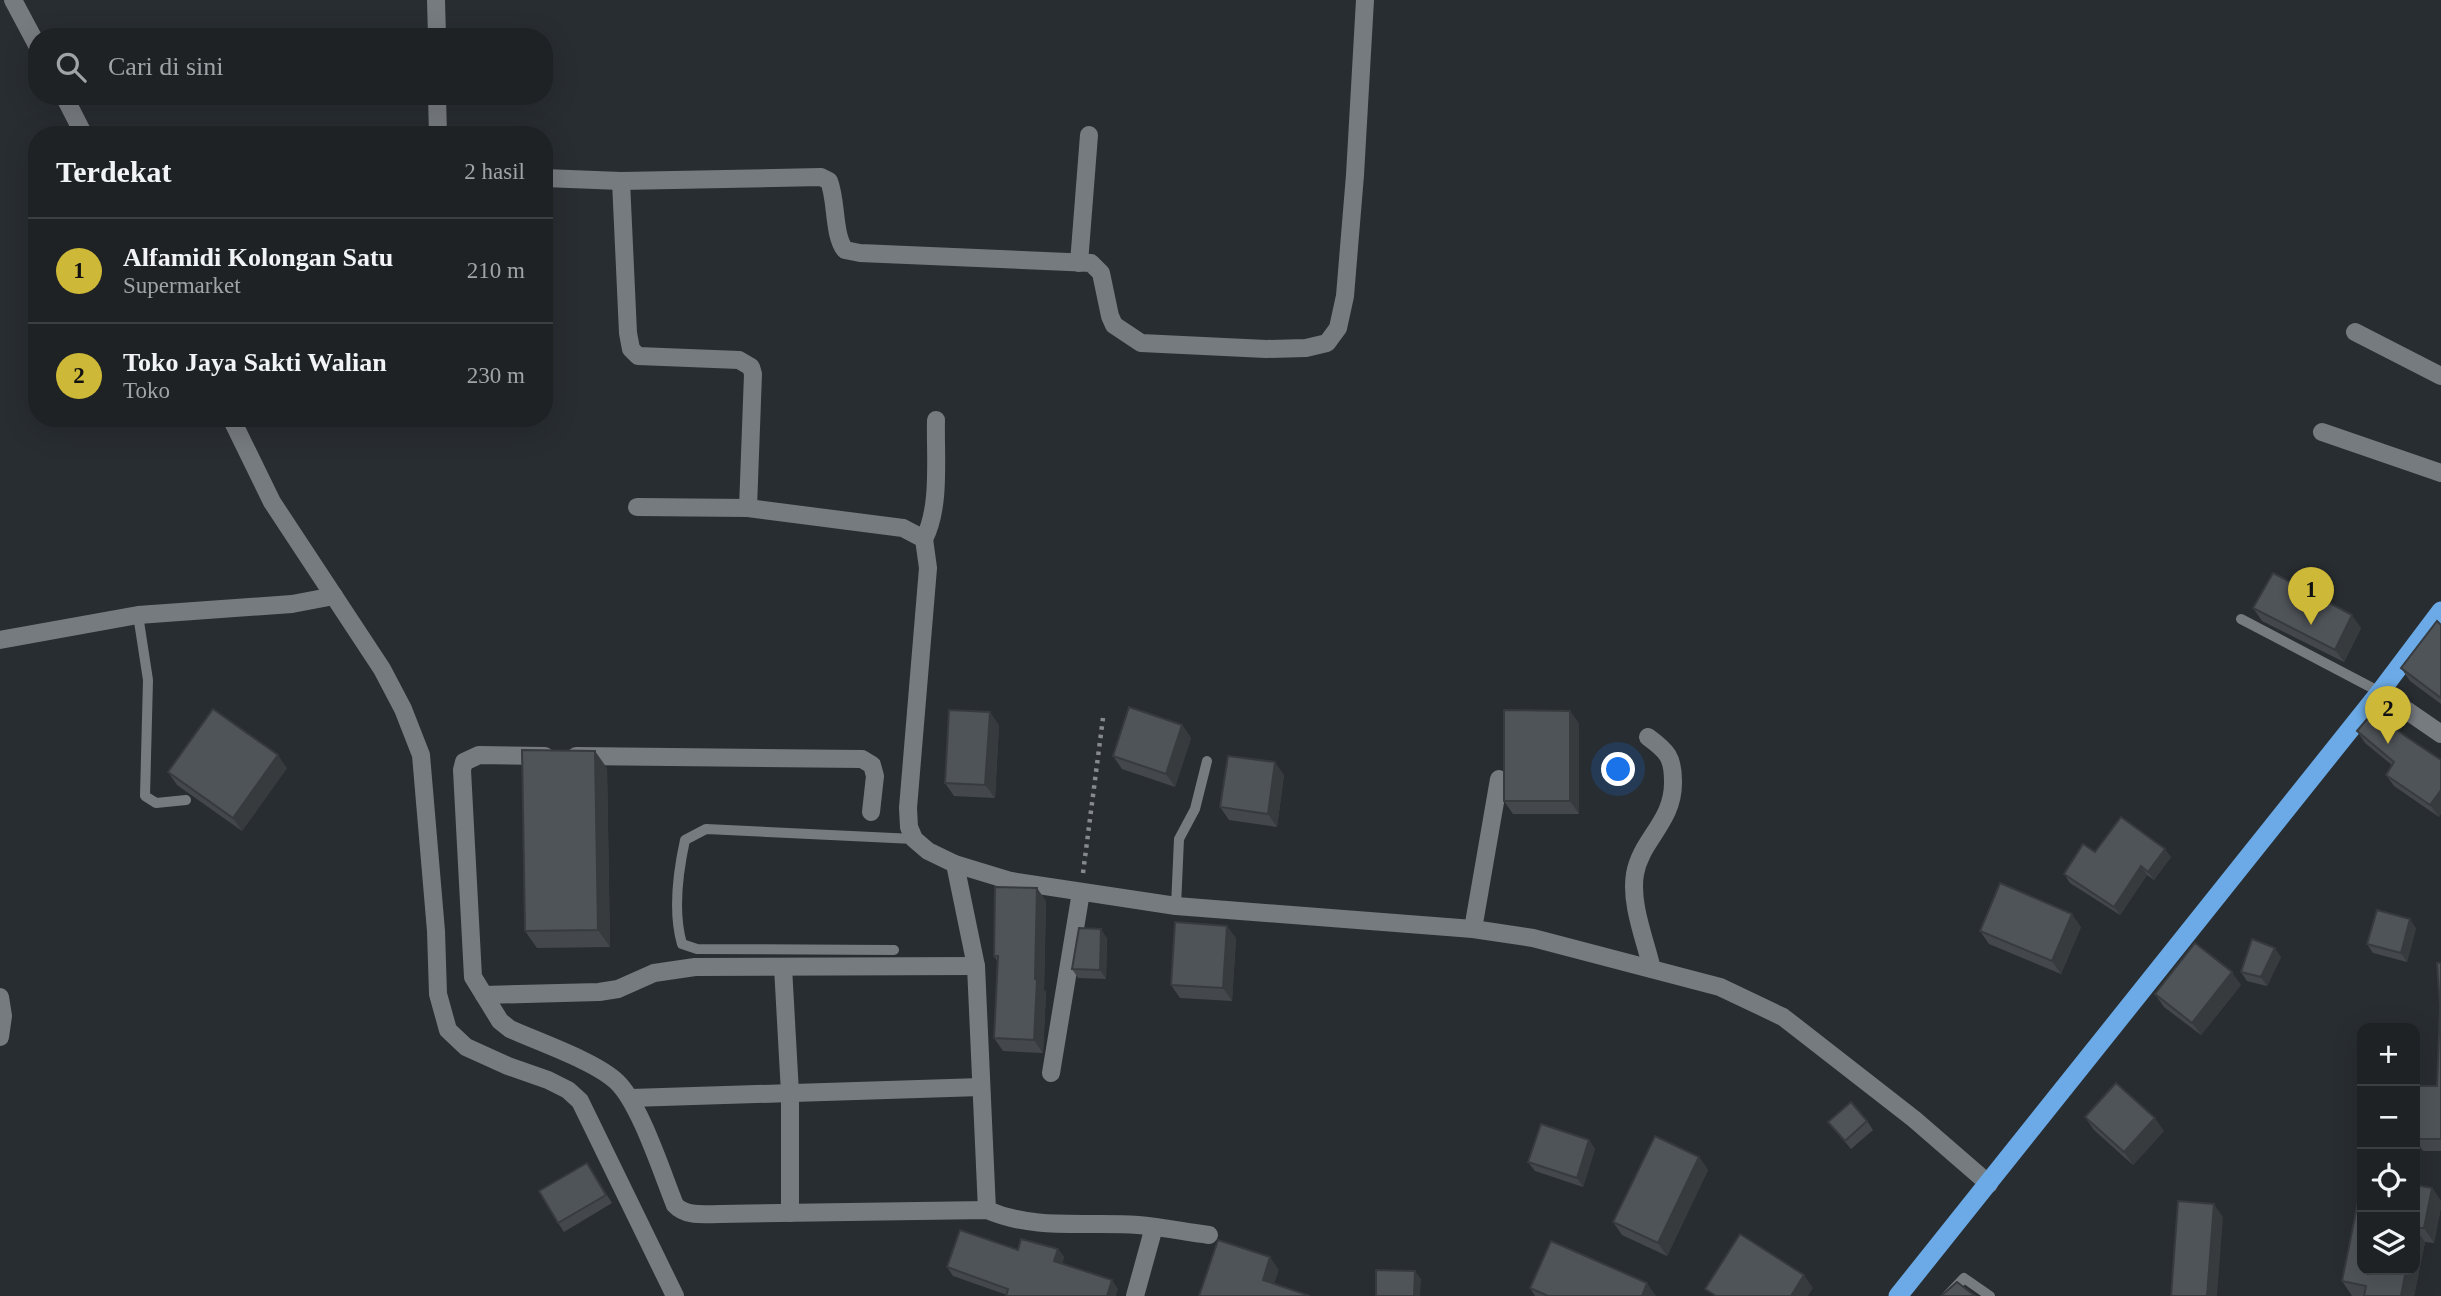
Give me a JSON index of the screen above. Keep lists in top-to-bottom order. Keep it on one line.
{"page":{"search":"Cari di sini","heading":["Terdekat","2 hasil"],"list":[{"mark":"1","name":"Alfamidi Kolongan Satu","note":"Supermarket","value":"210 m"},{"mark":"2","name":"Toko Jaya Sakti Walian","note":"Toko","value":"230 m"}],"pins":["1","2"],"map_buttons":["+","−"]}}
